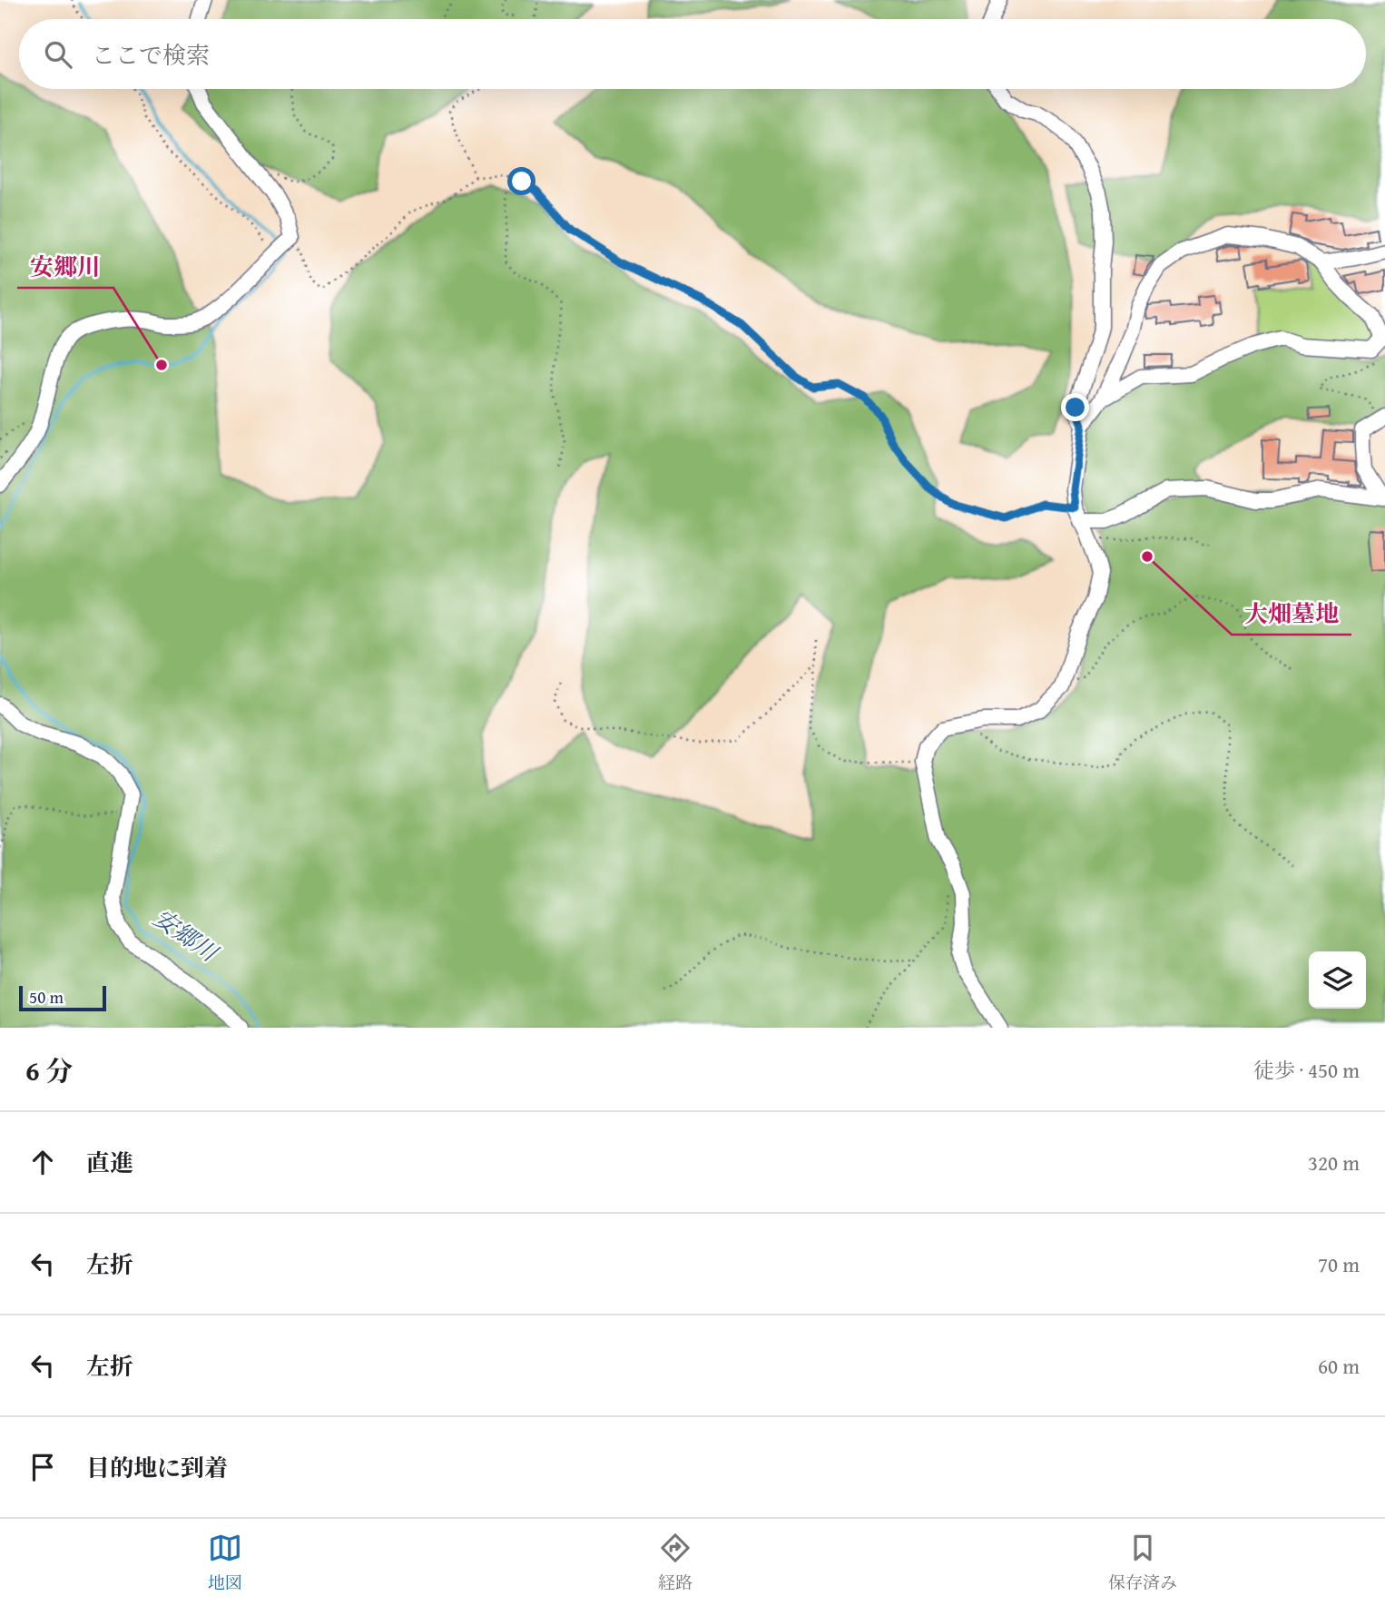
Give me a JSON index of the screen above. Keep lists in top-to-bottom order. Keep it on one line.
{"water":["安郷川"],"places":["安郷川","大畑墓地"],"scale_bar":"50 m","page":{"search":"ここで検索","scale":"50 m","heading":["6 分","徒歩 · 450 m"],"list":[["直進","320 m"],["左折","70 m"],["左折","60 m"],"目的地に到着"],"nav":["地図","経路","保存済み"]}}
